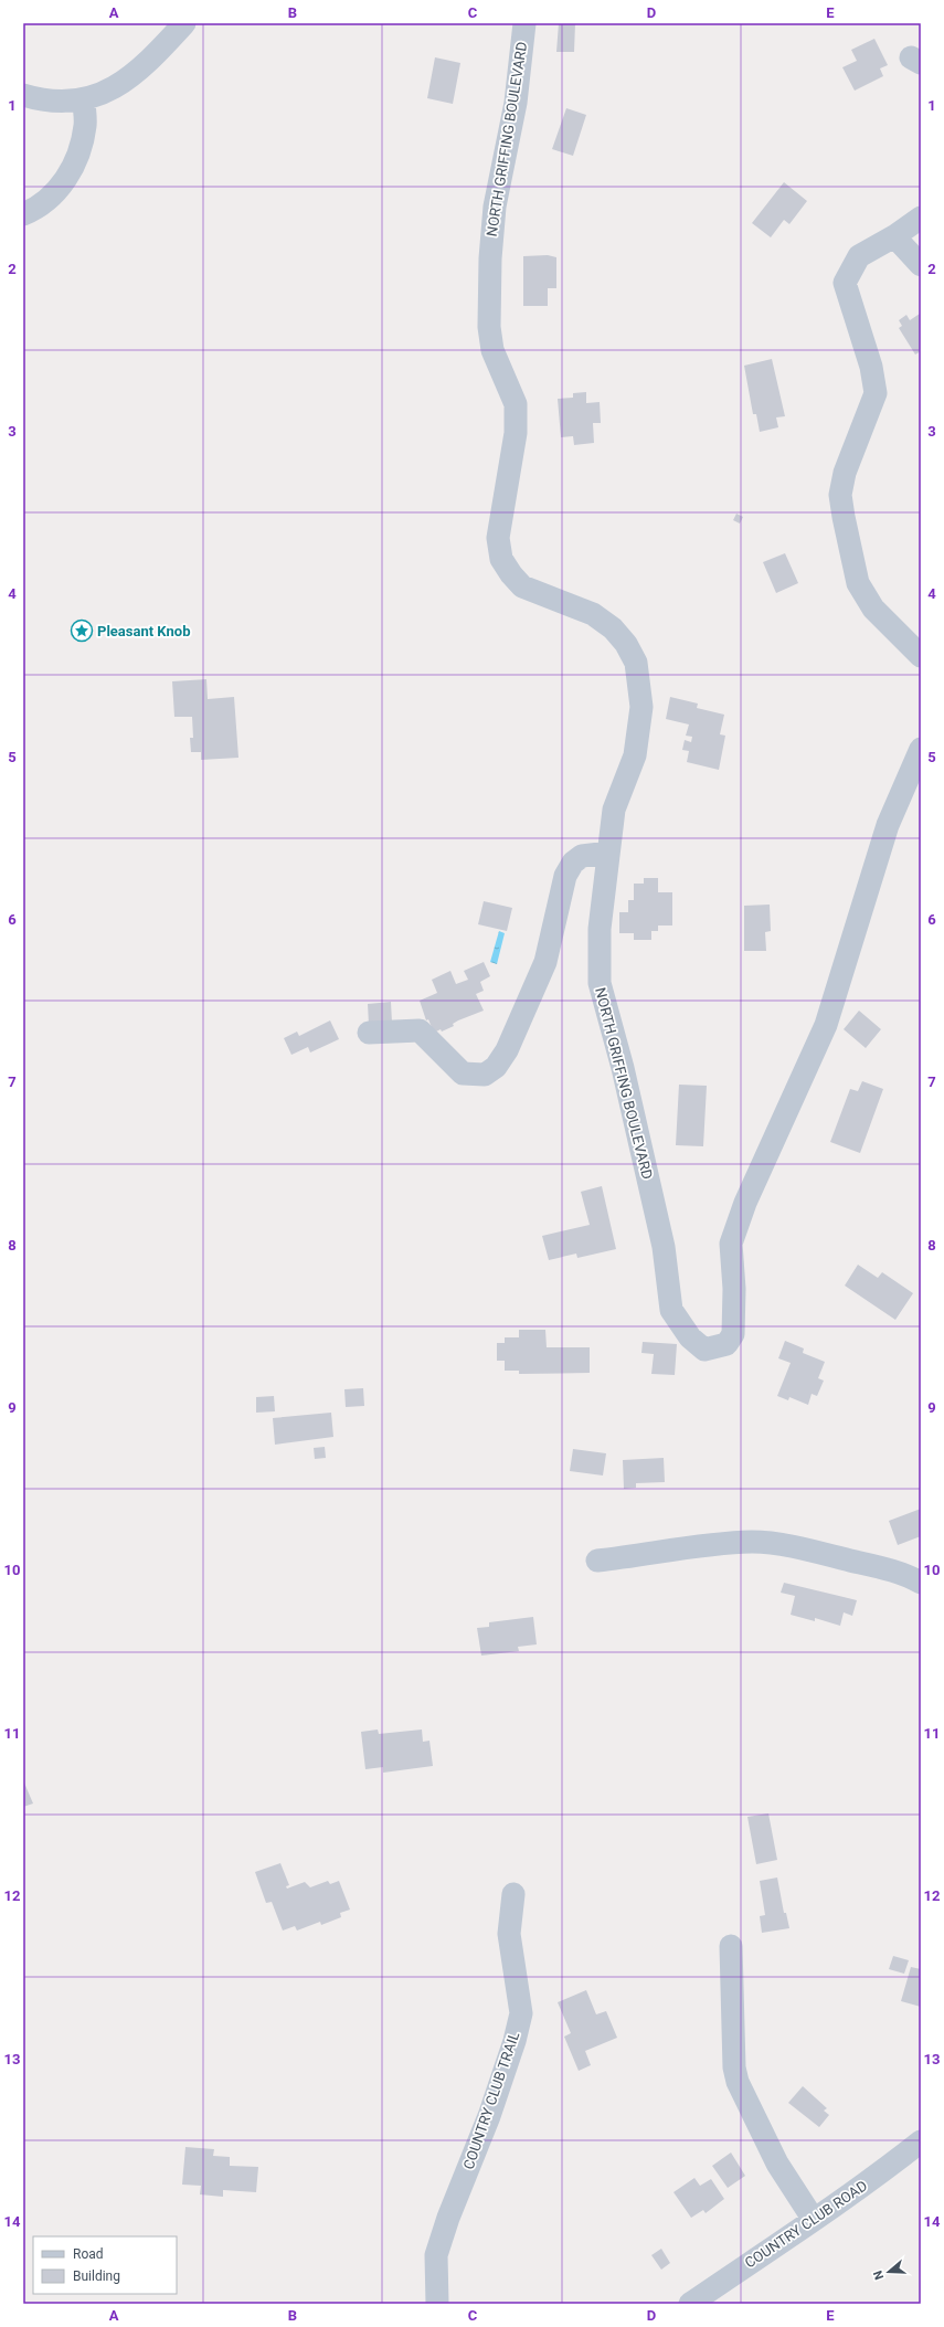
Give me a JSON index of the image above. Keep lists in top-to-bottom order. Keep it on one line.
{"streets":{"street":["NORTH GRIFFING BOULEVARD","COUNTRY CLUB TRAIL","COUNTRY CLUB ROAD"]},"places":{"place":["Pleasant Knob"]},"legend":["Road","Building"],"north":"left","grid":{"columns":["A","B","C","D","E"],"rows":["1","2","3","4","5","6","7","8","9","10","11","12","13","14"]}}
